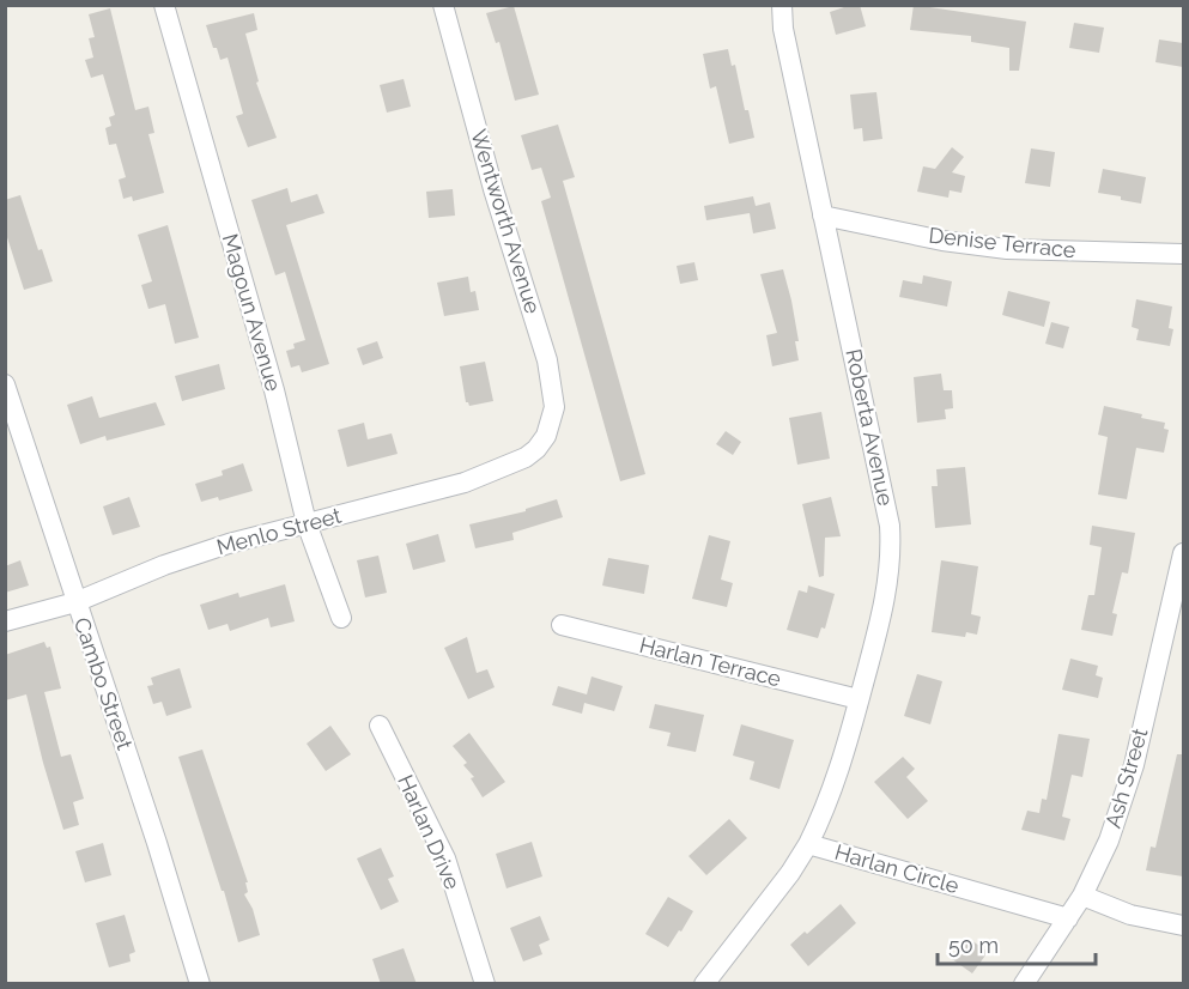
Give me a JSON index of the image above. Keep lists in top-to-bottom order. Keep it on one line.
{"streets":{"street":["Wentworth Avenue","Denise Terrace","Magoun Avenue","Roberta Avenue","Menlo Street","Harlan Terrace","Cambo Street","Ash Street","Harlan Drive","Harlan Circle"]},"crossings":[["Wentworth Avenue","Menlo Street"],["Denise Terrace","Roberta Avenue"],["Magoun Avenue","Menlo Street"],["Roberta Avenue","Harlan Terrace"],["Roberta Avenue","Harlan Circle"],["Menlo Street","Cambo Street"],["Ash Street","Harlan Circle"]],"scale_bar":"50 m"}
